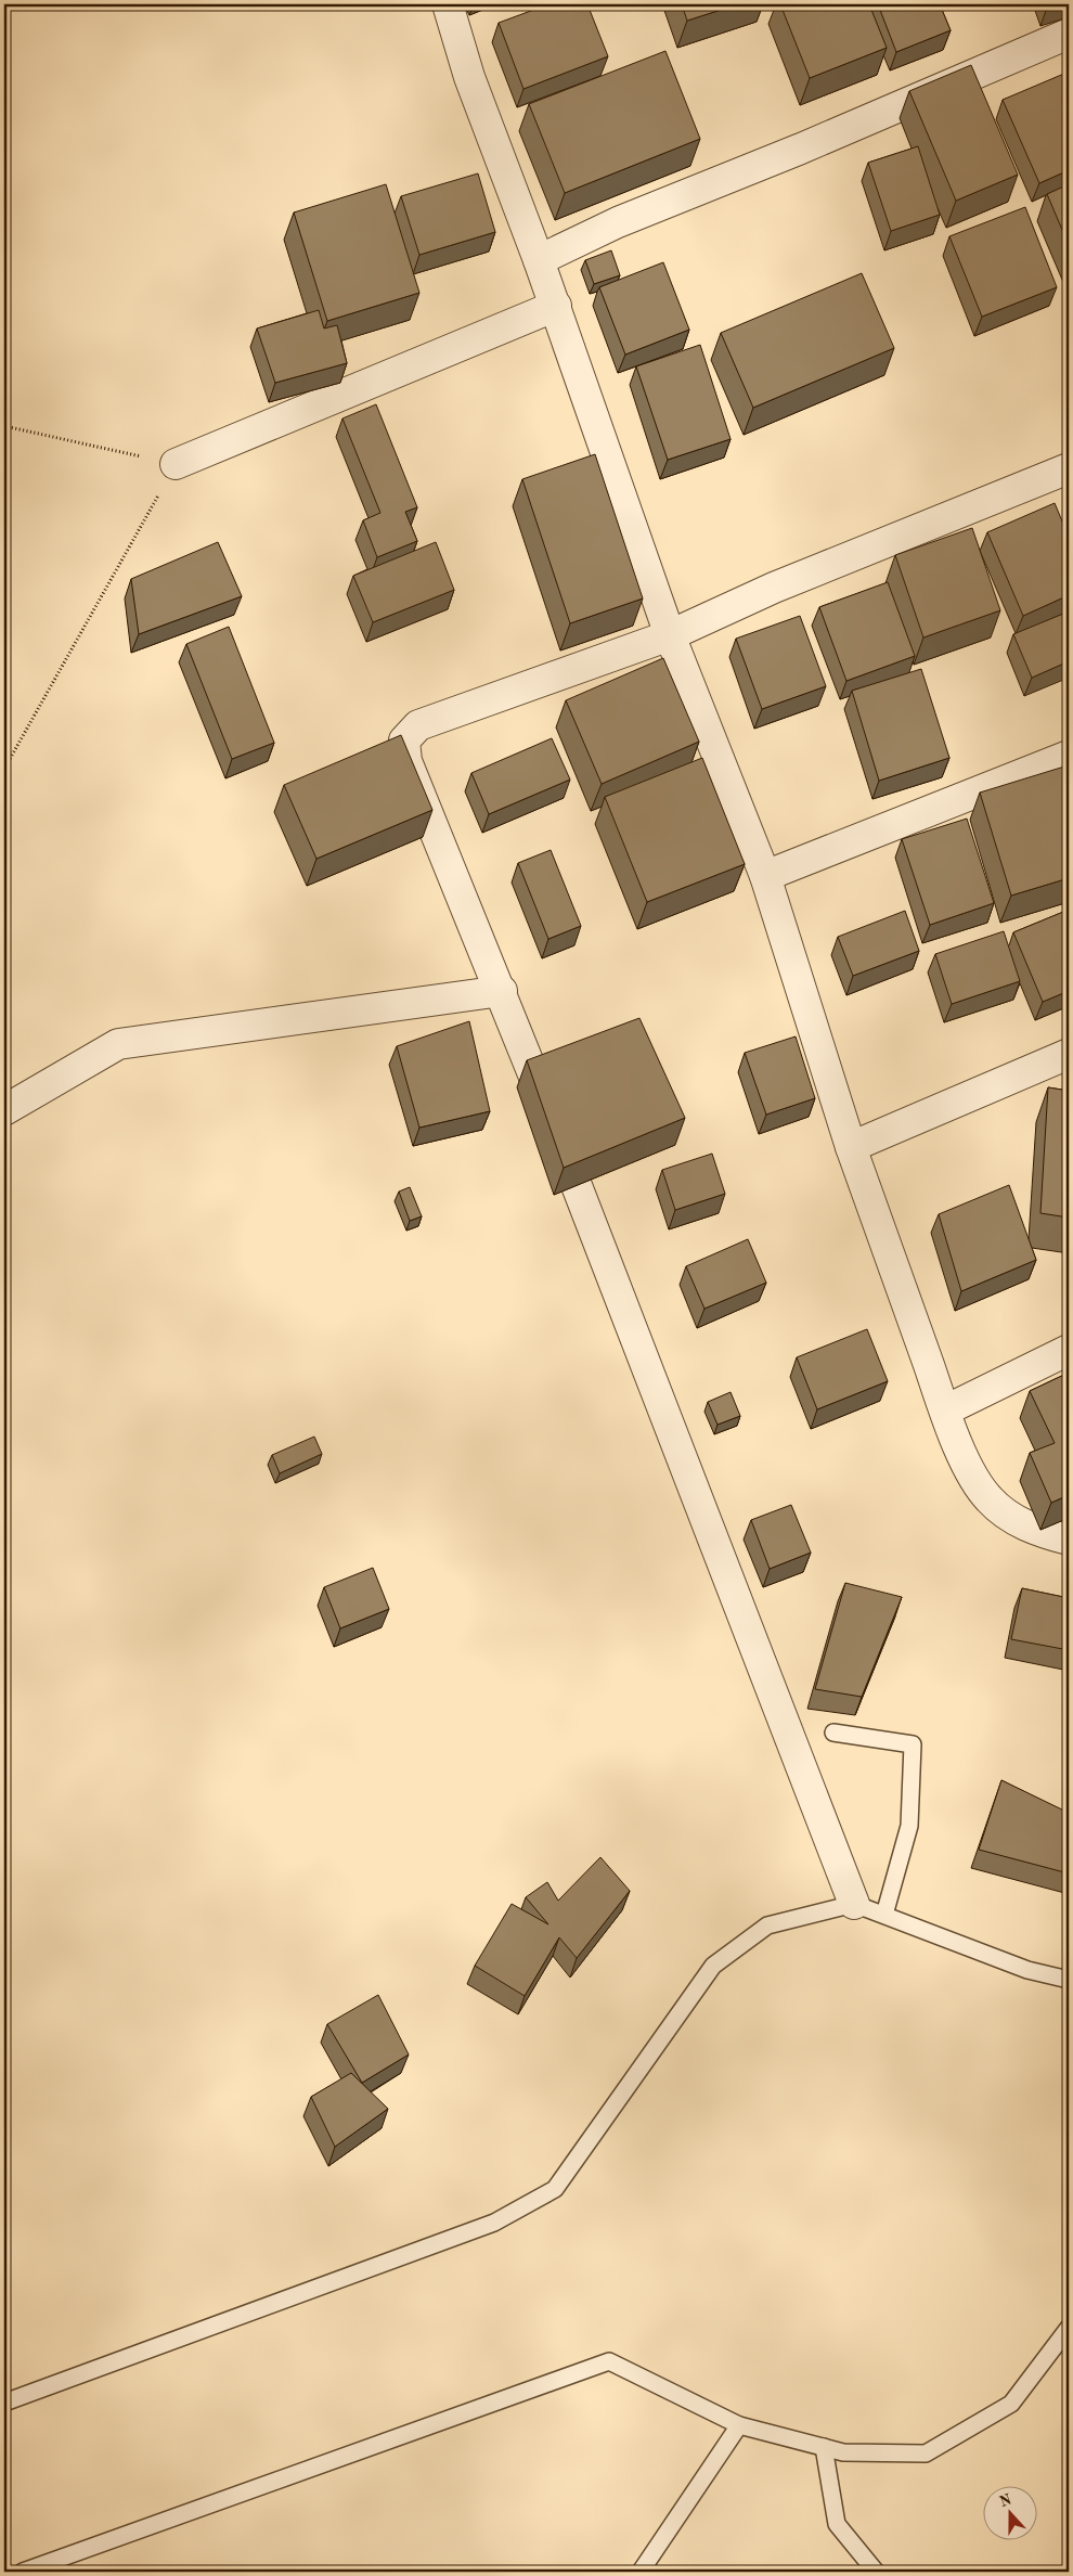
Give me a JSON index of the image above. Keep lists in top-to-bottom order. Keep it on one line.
{"north":"top"}
